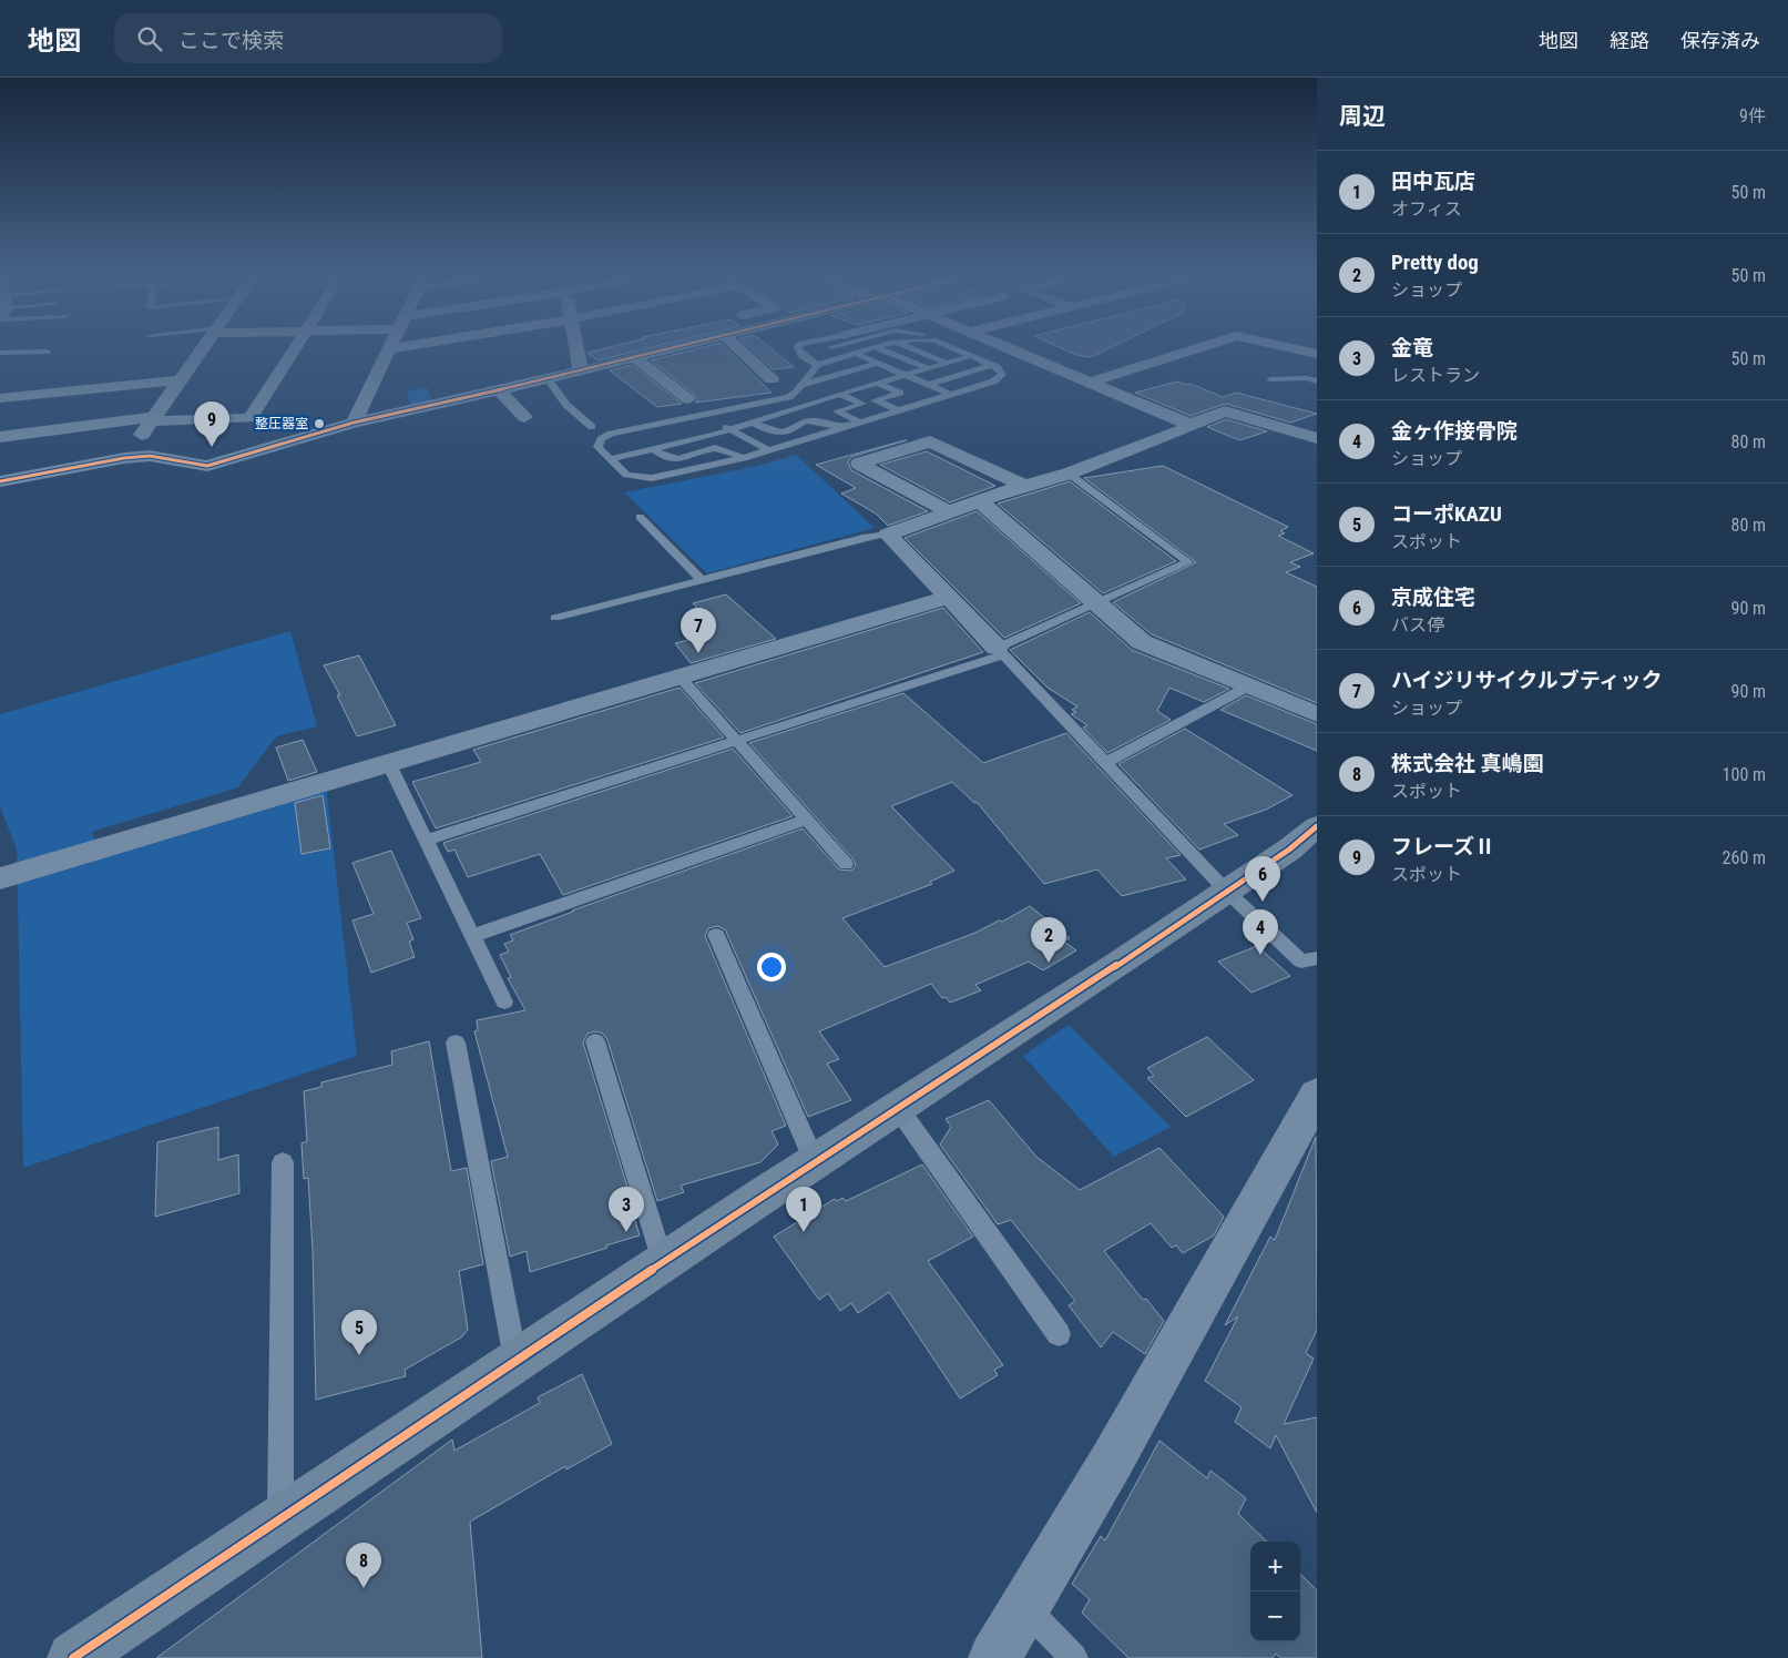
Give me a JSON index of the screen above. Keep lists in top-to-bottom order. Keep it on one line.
{"places":["整圧器室"],"page":{"header":"地図","search":"ここで検索","nav":["地図","経路","保存済み"],"heading":["周辺","9件"],"list":[{"mark":"1","name":"田中瓦店","note":"オフィス","value":"50 m"},{"mark":"2","name":"Pretty dog","note":"ショップ","value":"50 m"},{"mark":"3","name":"金竜","note":"レストラン","value":"50 m"},{"mark":"4","name":"金ヶ作接骨院","note":"ショップ","value":"80 m"},{"mark":"5","name":"コーポKAZU","note":"スポット","value":"80 m"},{"mark":"6","name":"京成住宅","note":"バス停","value":"90 m"},{"mark":"7","name":"ハイジリサイクルブティック","note":"ショップ","value":"90 m"},{"mark":"8","name":"株式会社 真嶋園","note":"スポット","value":"100 m"},{"mark":"9","name":"フレーズⅡ","note":"スポット","value":"260 m"}],"pins":["9","7","6","4","2","1","3","5","8"],"map_buttons":["+","−"]}}
